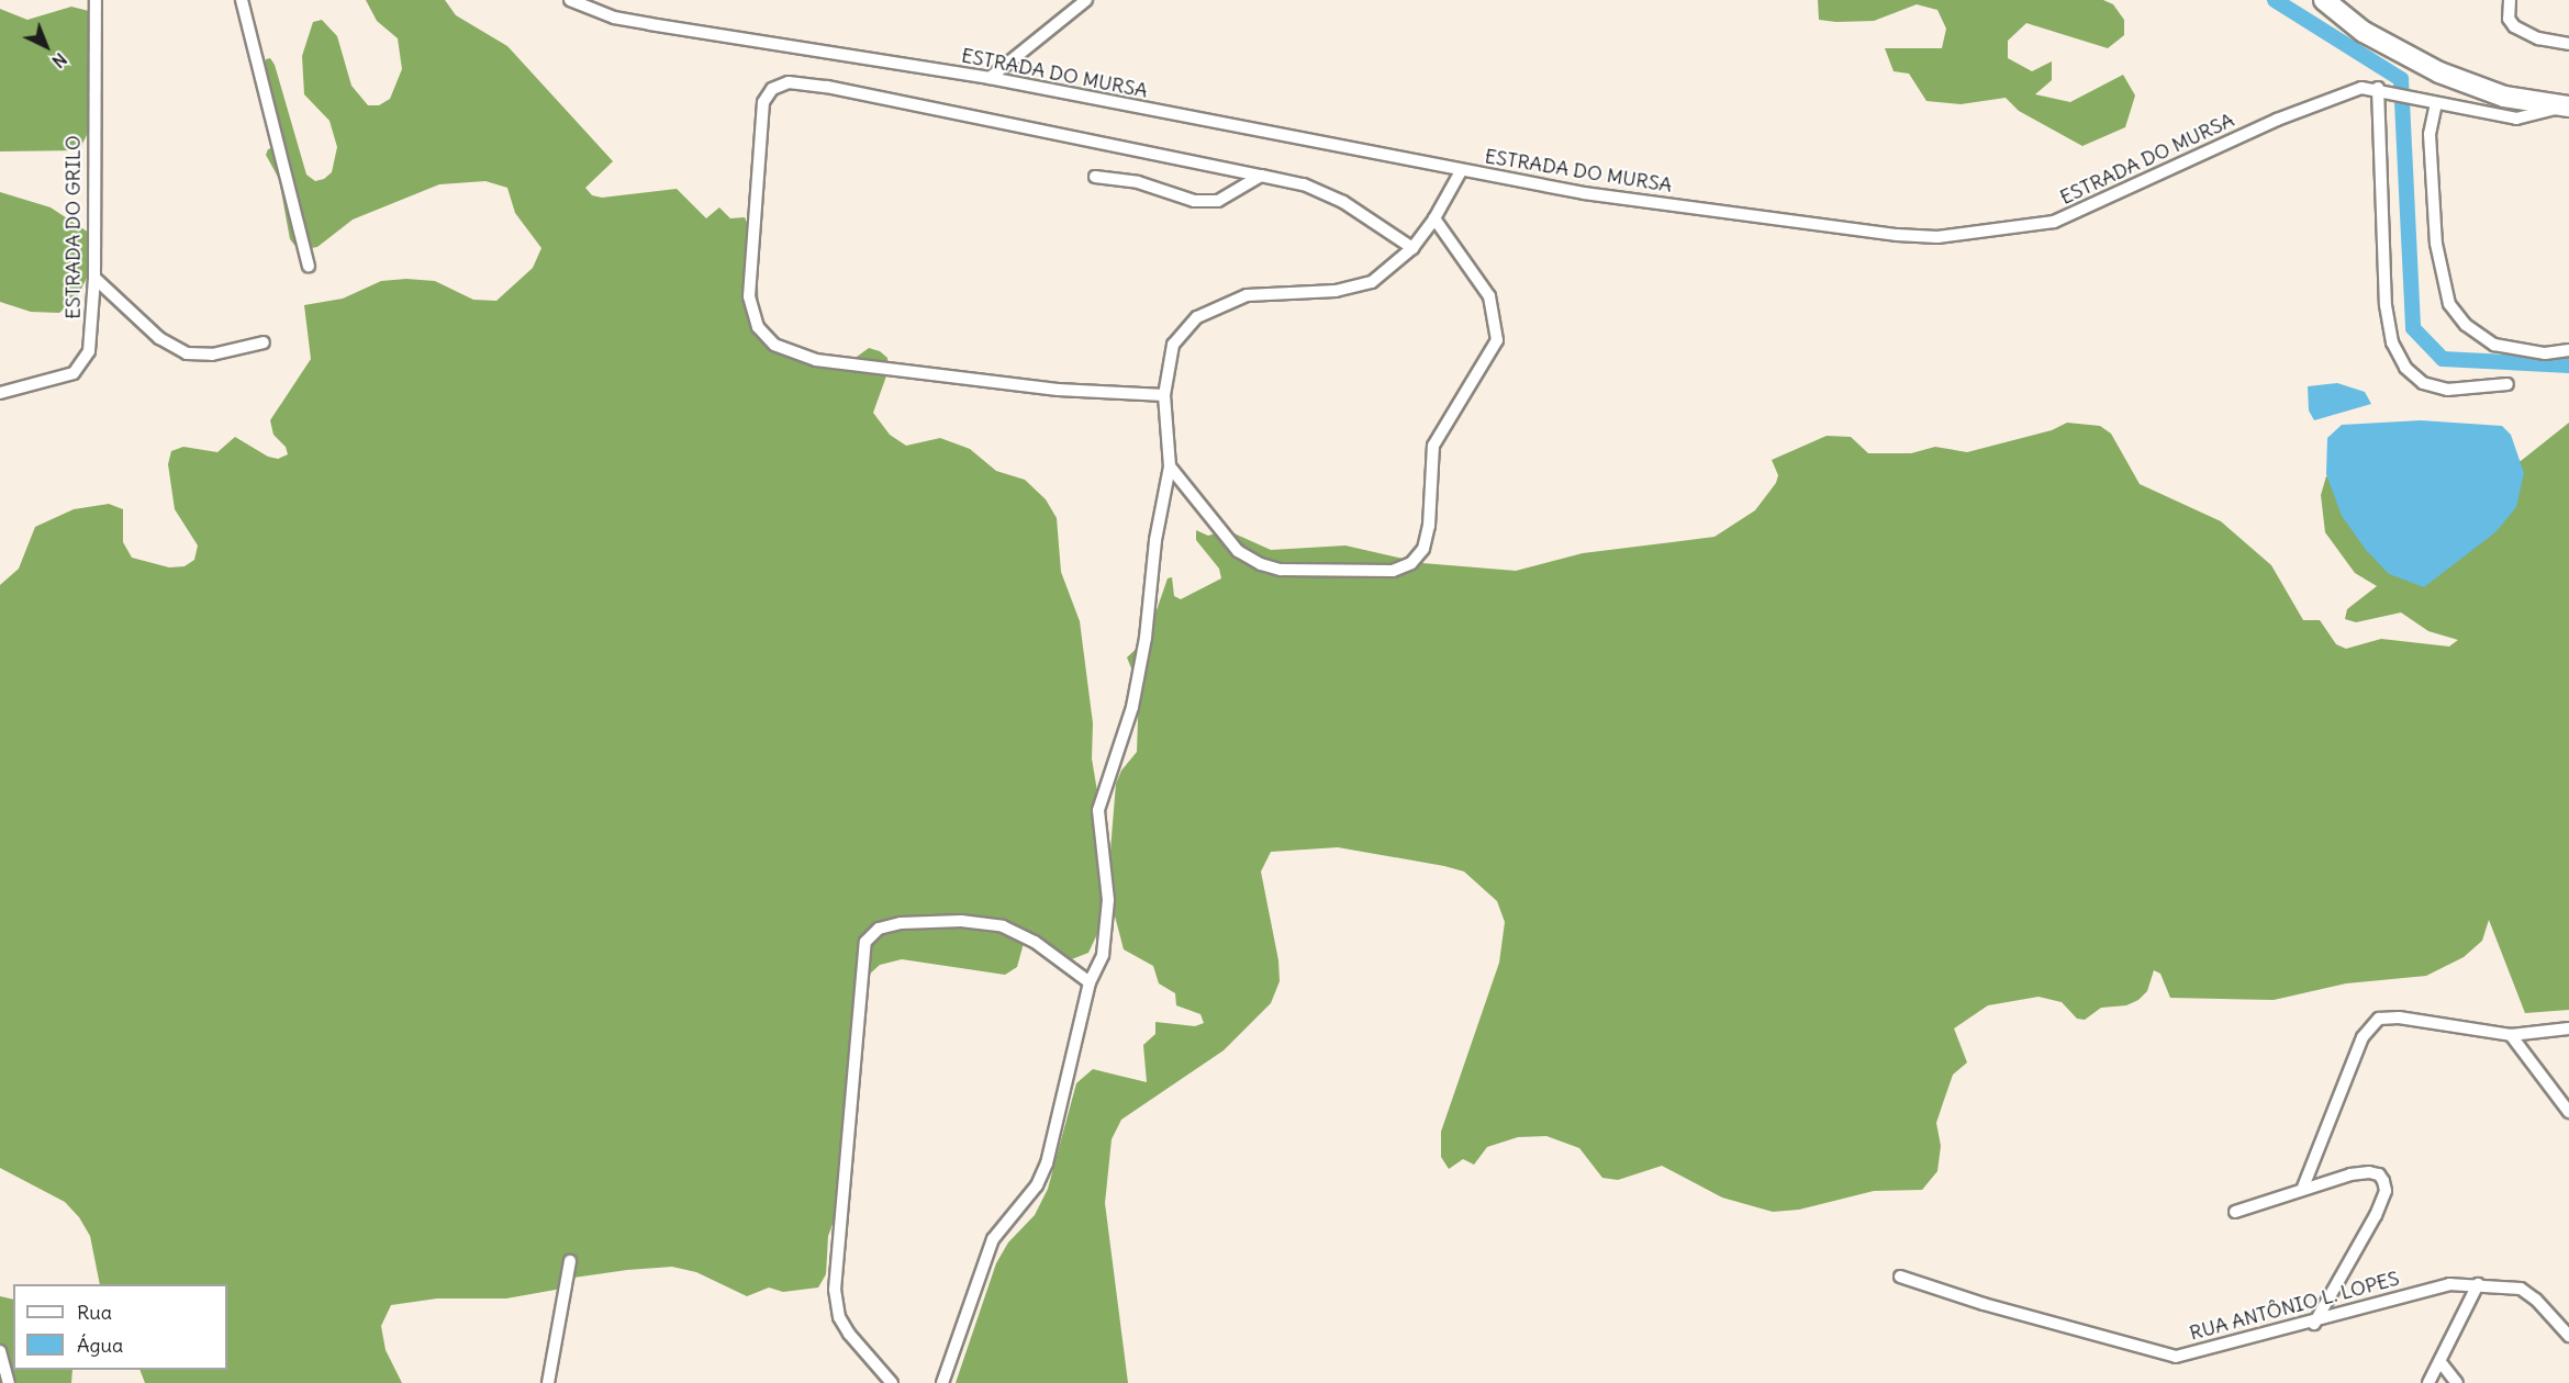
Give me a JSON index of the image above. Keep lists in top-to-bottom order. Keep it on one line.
{"streets":{"street":["ESTRADA DO MURSA","ESTRADA DO GRILO","RUA ANTÔNIO L. LOPES"]},"legend":["Rua","Água"],"north":"bottom right"}
